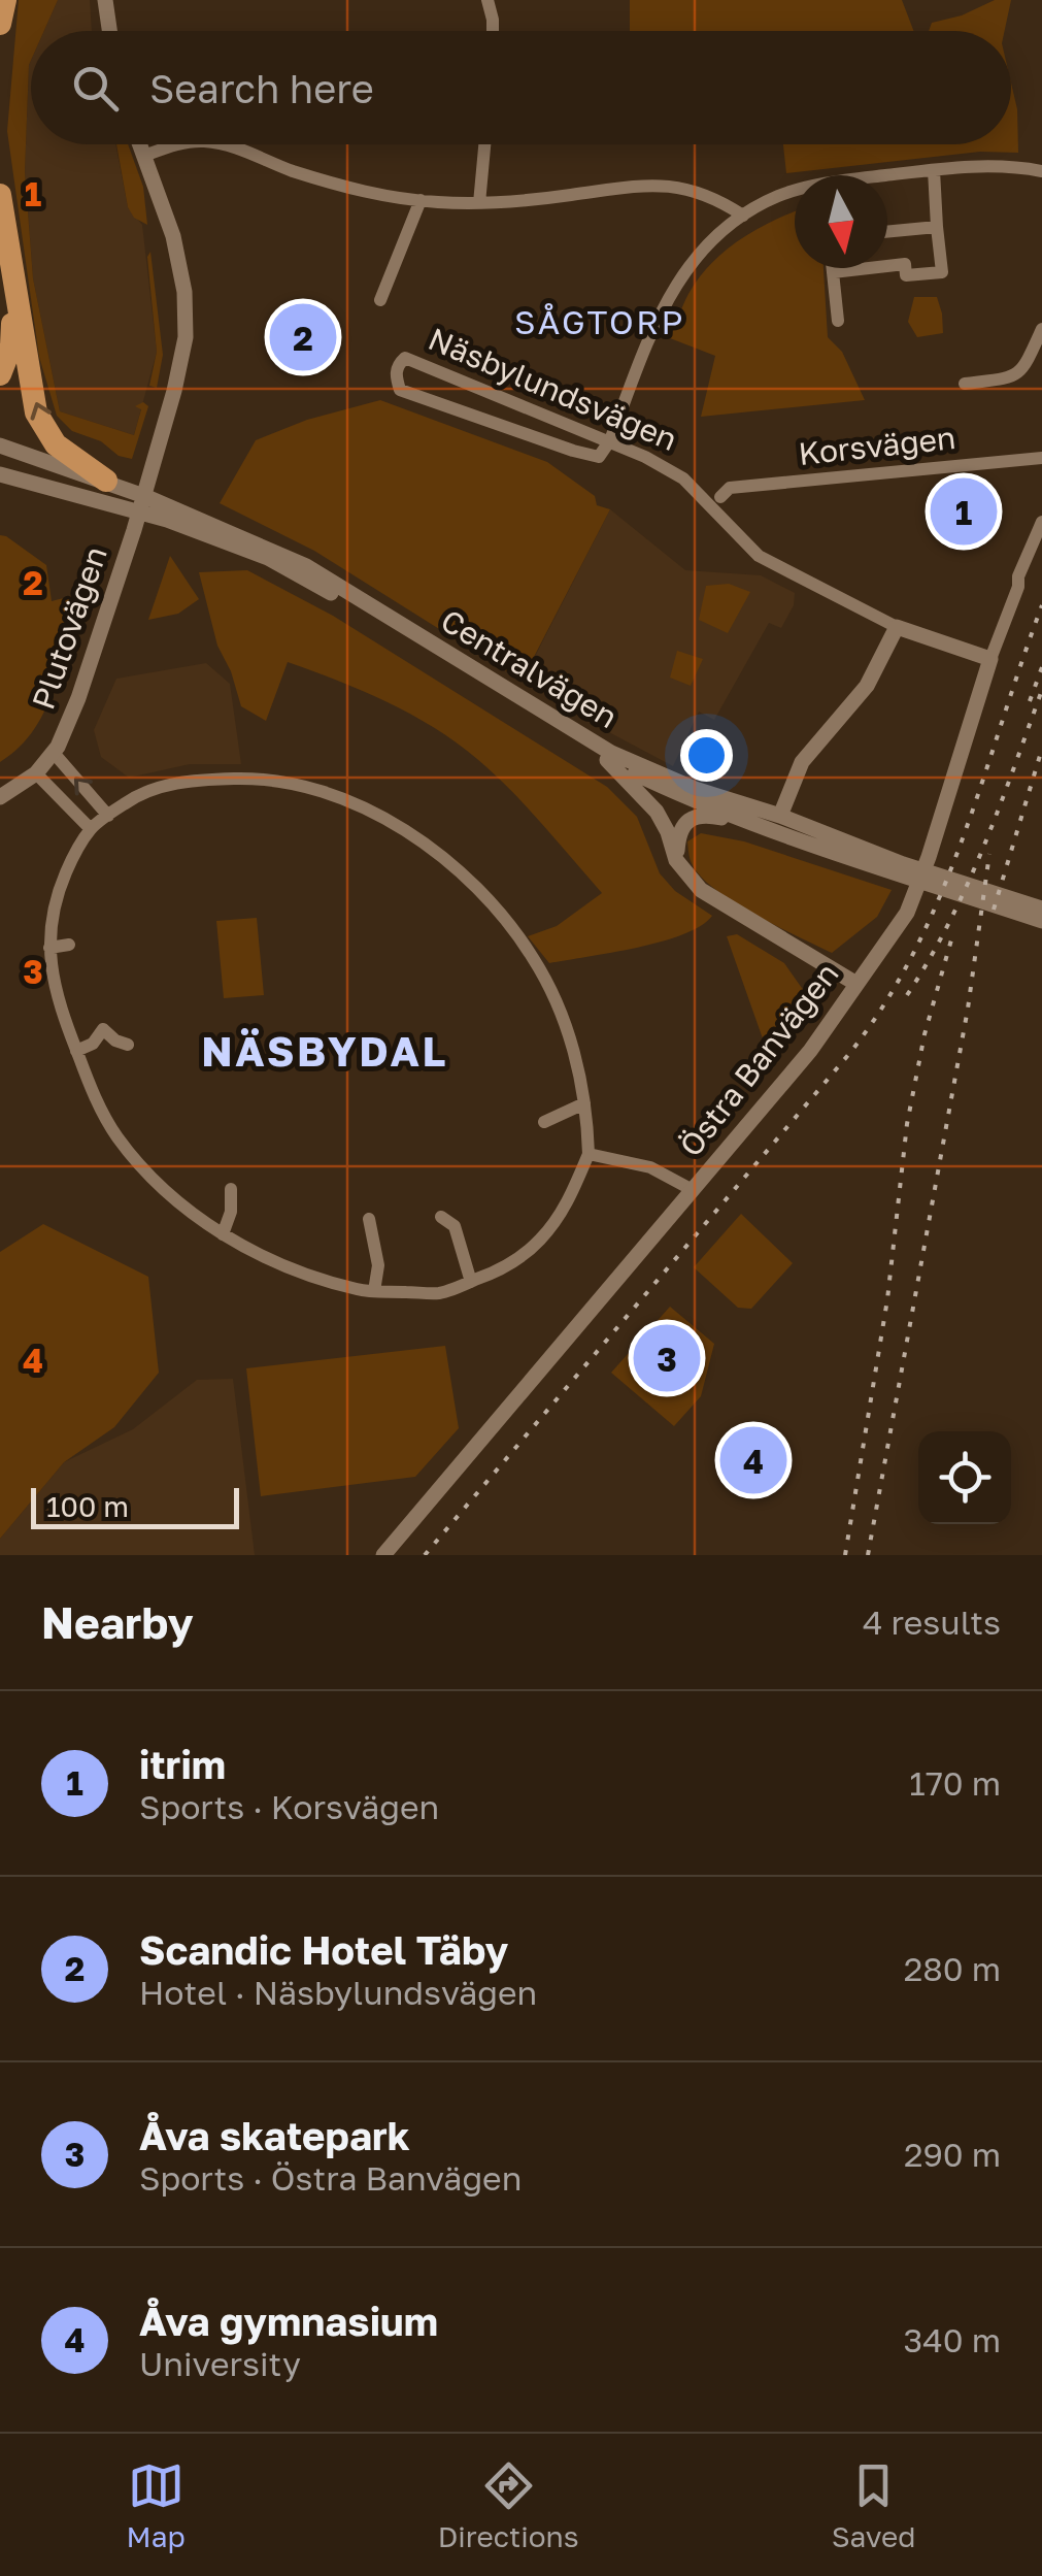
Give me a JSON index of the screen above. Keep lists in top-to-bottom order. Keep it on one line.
{"streets":{"street":["Näsbylundsvägen","Korsvägen","Plutovägen","Centralvägen","Östra Banvägen"]},"crossings":[["Näsbylundsvägen","Östra Banvägen"],["Plutovägen","Centralvägen"]],"districts":["SÅGTORP","NÄSBYDAL"],"scale_bar":"100 m","north":"bottom","page":{"search":"Search here","pins":["2","1","3","4"],"scale":"100 m","heading":["Nearby","4 results"],"list":[{"mark":"1","name":"itrim","note":"Sports · Korsvägen","value":"170 m"},{"mark":"2","name":"Scandic Hotel Täby","note":"Hotel · Näsbylundsvägen","value":"280 m"},{"mark":"3","name":"Åva skatepark","note":"Sports · Östra Banvägen","value":"290 m"},{"mark":"4","name":"Åva gymnasium","note":"University","value":"340 m"}],"nav":["Map","Directions","Saved"]},"grid":{"rows":["1","2","3","4"]}}
